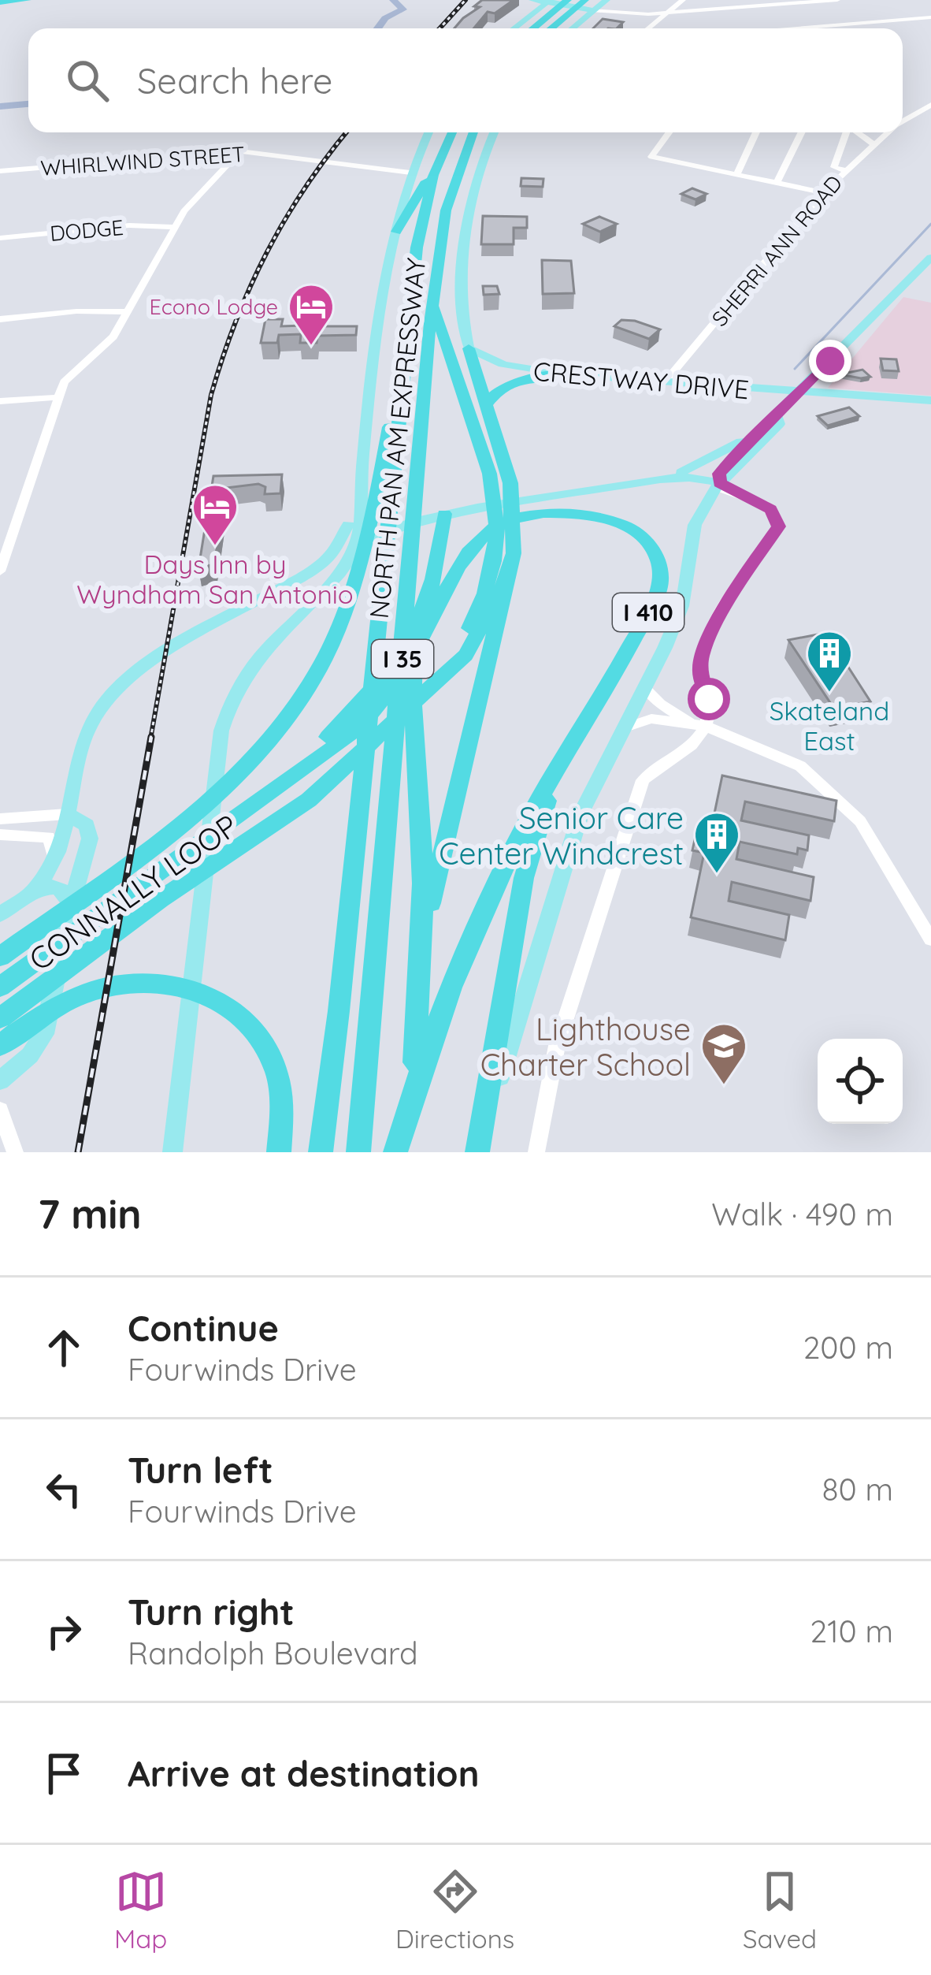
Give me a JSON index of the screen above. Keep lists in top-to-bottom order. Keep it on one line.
{"streets":{"highway":["NORTH PAN AM EXPRESSWAY","I 410","I 35","CONNALLY LOOP"],"main road":["CRESTWAY DRIVE"],"street":["WHIRLWIND STREET","DODGE","SHERRI ANN ROAD"]},"crossings":[["SHERRI ANN ROAD","CRESTWAY DRIVE"],["I 410","CONNALLY LOOP"]],"places":{"hotel":["Econo Lodge","Days Inn by Wyndham San Antonio"],"building":["Skateland East","Senior Care Center Windcrest"],"school or university":["Lighthouse Charter School"]},"page":{"search":"Search here","heading":["7 min","Walk · 490 m"],"list":[["Continue","Fourwinds Drive","200 m"],["Turn left","Fourwinds Drive","80 m"],["Turn right","Randolph Boulevard","210 m"],"Arrive at destination"],"nav":["Map","Directions","Saved"]}}
